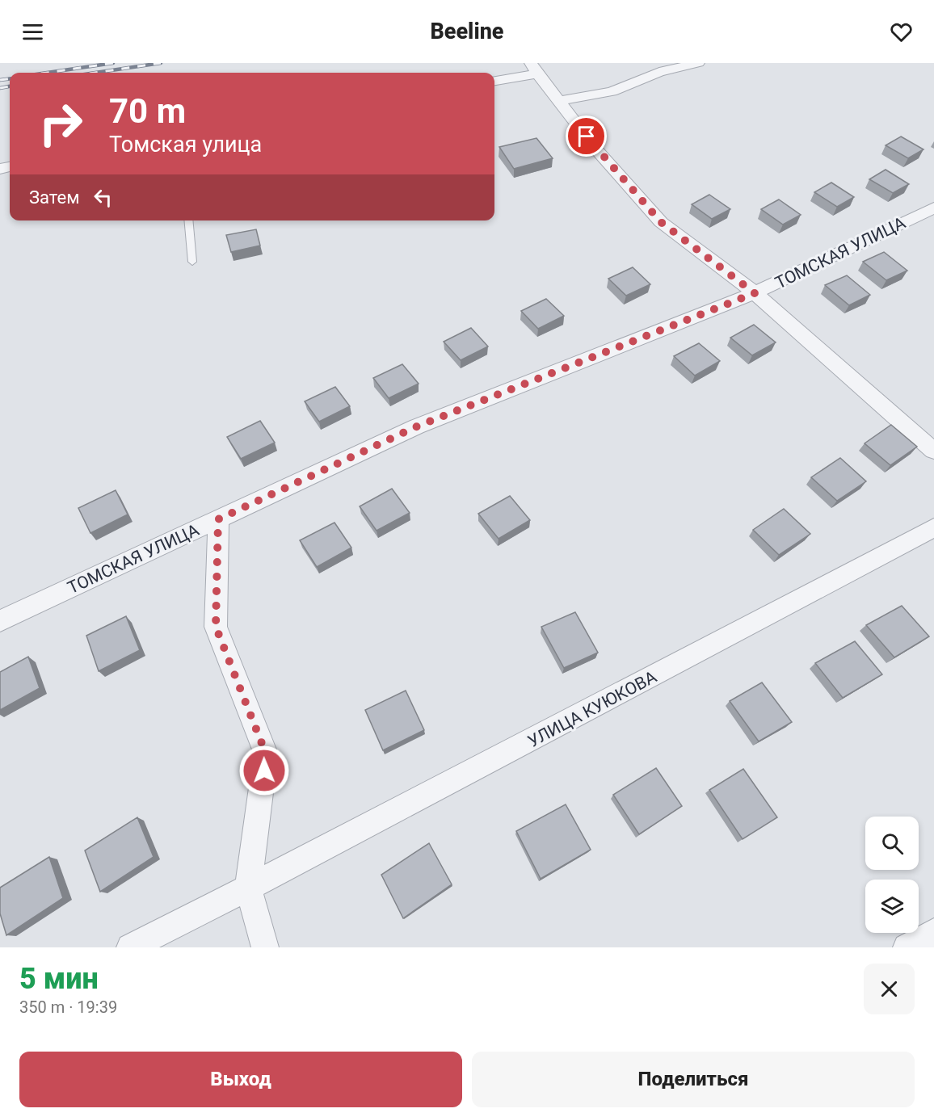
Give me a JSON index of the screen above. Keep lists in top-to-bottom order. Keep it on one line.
{"streets":{"street":["ТОМСКАЯ УЛИЦА","УЛИЦА КУЮКОВА"]},"page":{"header":"Beeline","turn":["70 m","Томская улица"],"then":"Затем","heading":["5 мин","350 m · 19:39"],"buttons":["Выход","Поделиться"]}}
